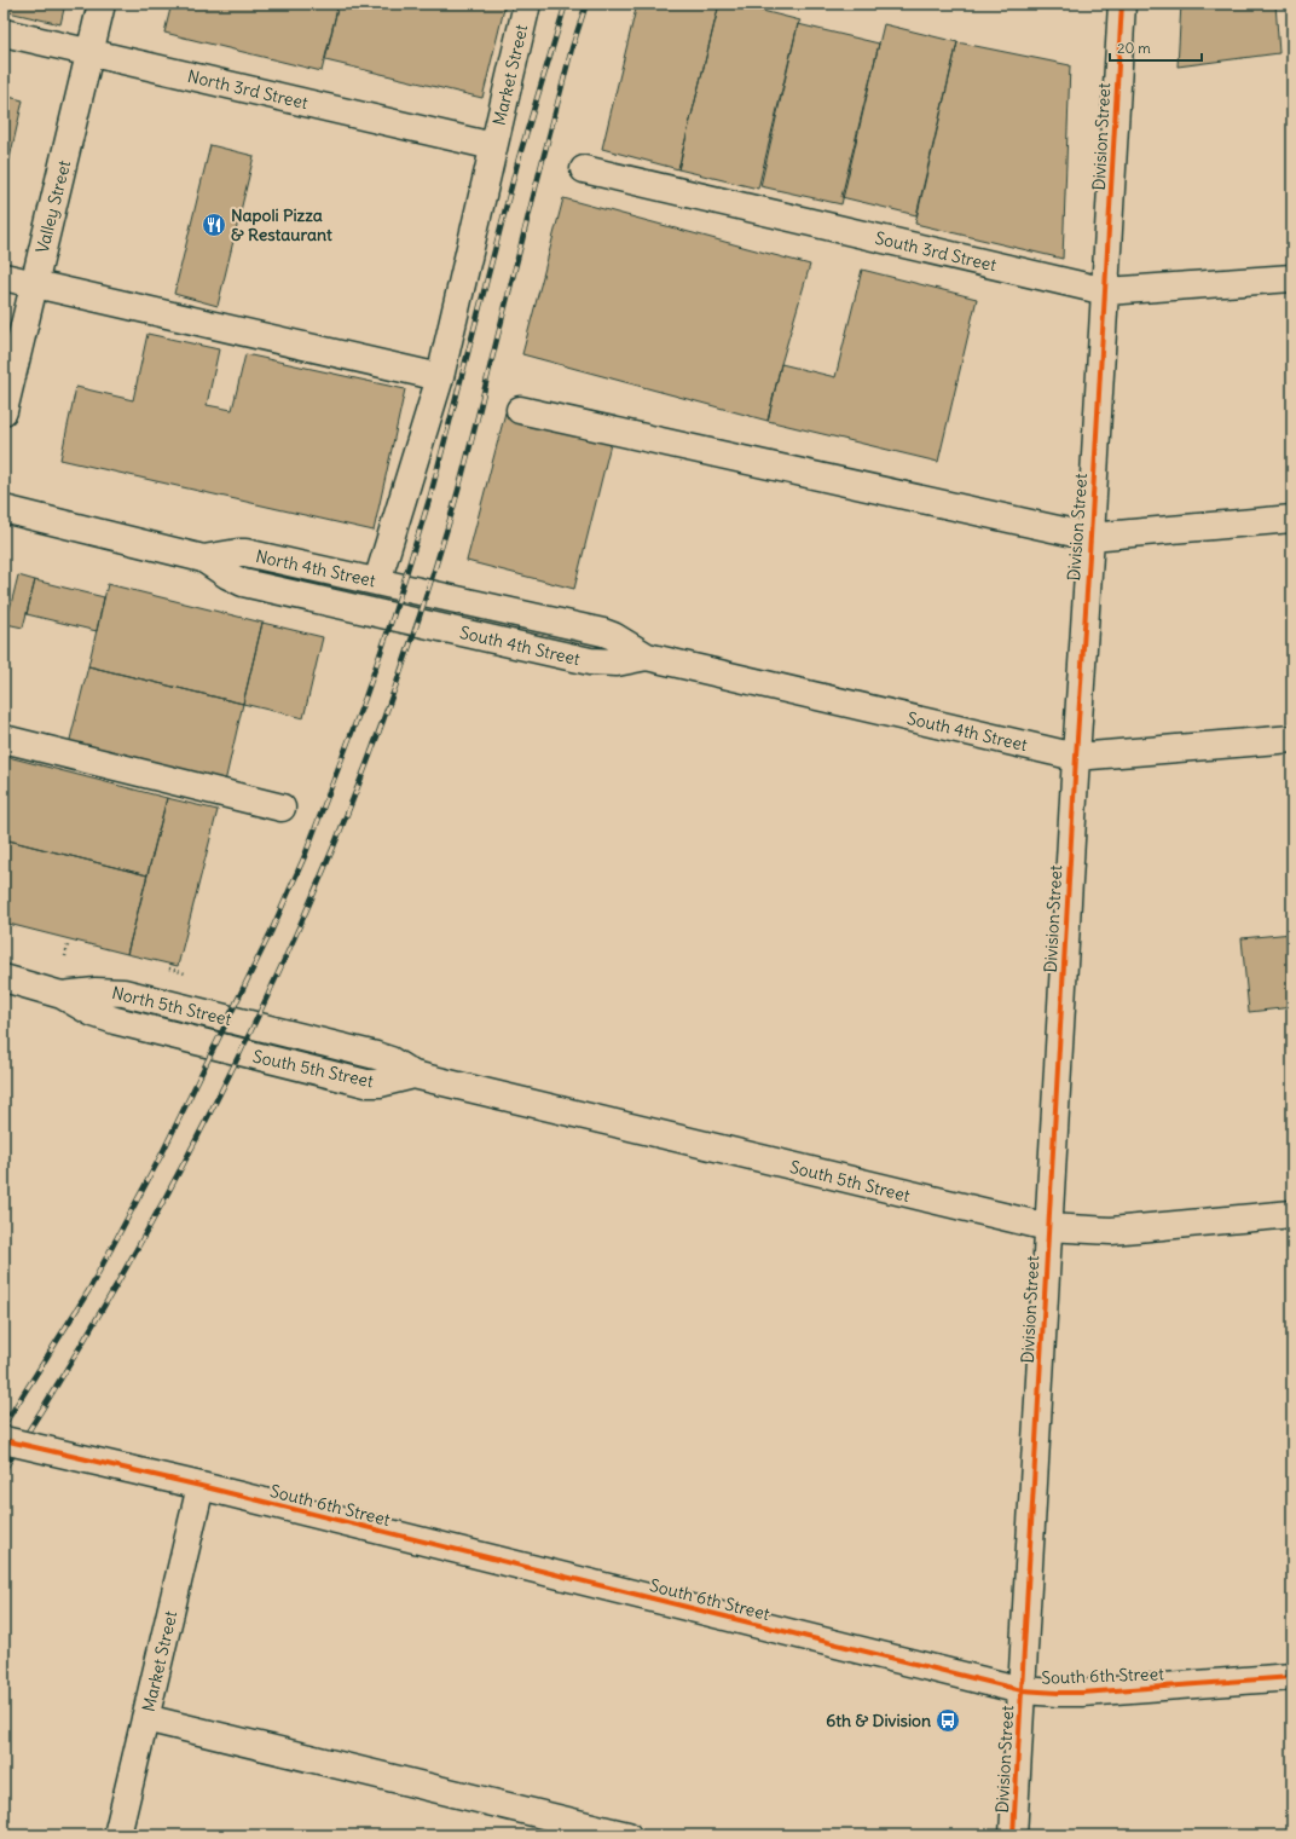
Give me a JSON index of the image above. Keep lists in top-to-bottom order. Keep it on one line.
{"streets":{"street":["Market Street","North 3rd Street","Division Street","Valley Street","South 3rd Street","North 4th Street","South 4th Street","North 5th Street","South 5th Street","South 6th Street"]},"crossings":[["Market Street","North 3rd Street"],["Market Street","North 4th Street"],["Market Street","South 6th Street"],["North 3rd Street","Valley Street"],["Division Street","South 3rd Street"],["Division Street","South 4th Street"],["Division Street","South 5th Street"],["Division Street","South 6th Street"],["North 4th Street","South 4th Street"],["North 5th Street","South 5th Street"]],"places":{"restaurant":["Napoli Pizza & Restaurant"],"bus stop":["6th & Division"]},"scale_bar":"20 m"}
